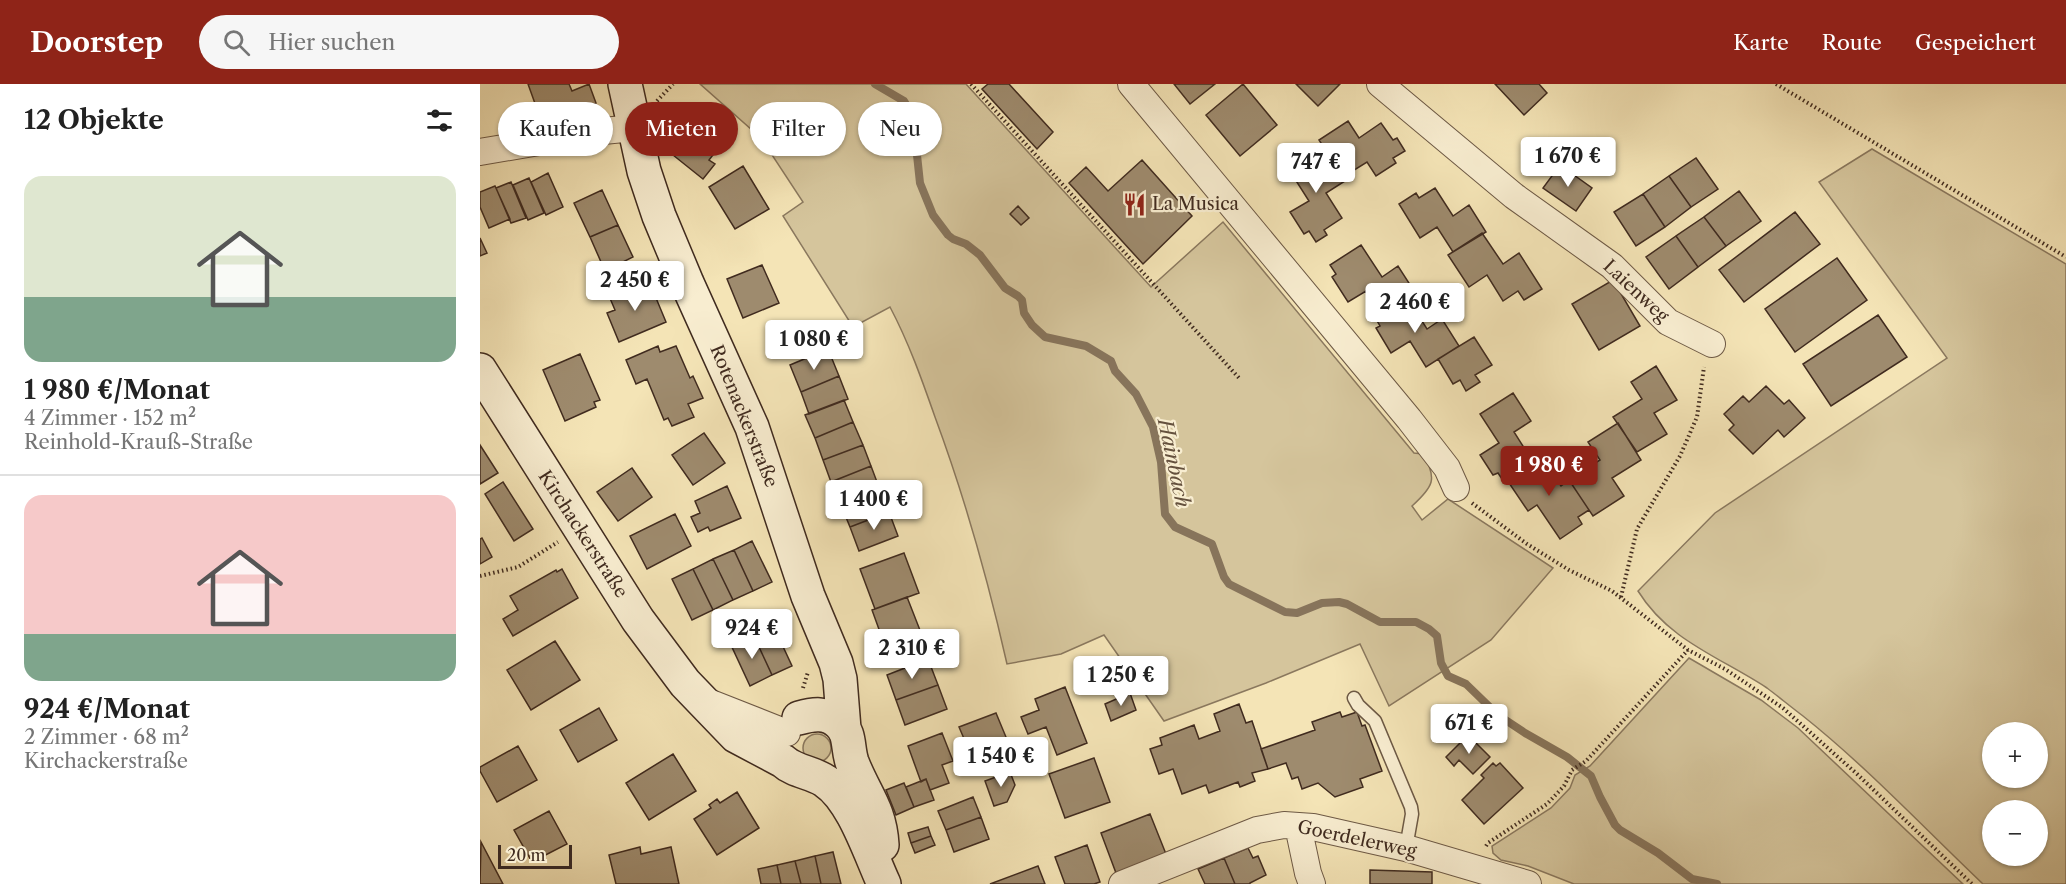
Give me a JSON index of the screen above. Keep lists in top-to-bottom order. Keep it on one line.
{"streets":{"main road":["Rotenackerstraße","Kirchackerstraße"],"street":["Laienweg","Goerdelerweg"]},"crossings":[["Rotenackerstraße","Kirchackerstraße"]],"water":["Hainbach"],"places":{"restaurant":["La Musica"]},"scale_bar":"20 m","page":{"header":"Doorstep","search":"Hier suchen","nav":["Karte","Route","Gespeichert"],"heading":"12 Objekte","chip":["Kaufen","Mieten","Filter","Neu"],"price":["1 670 €","747 €","2 450 €","2 460 €","1 080 €","1 980 €","1 400 €","924 €","2 310 €","1 250 €","671 €","1 540 €"],"list":[{"name":"1 980 €/Monat","note":"4 Zimmer · 152 m² · Reinhold-Krauß-Straße"},{"name":"924 €/Monat","note":"2 Zimmer · 68 m² · Kirchackerstraße"}],"map_buttons":["+","−"],"scale":"20 m"}}
